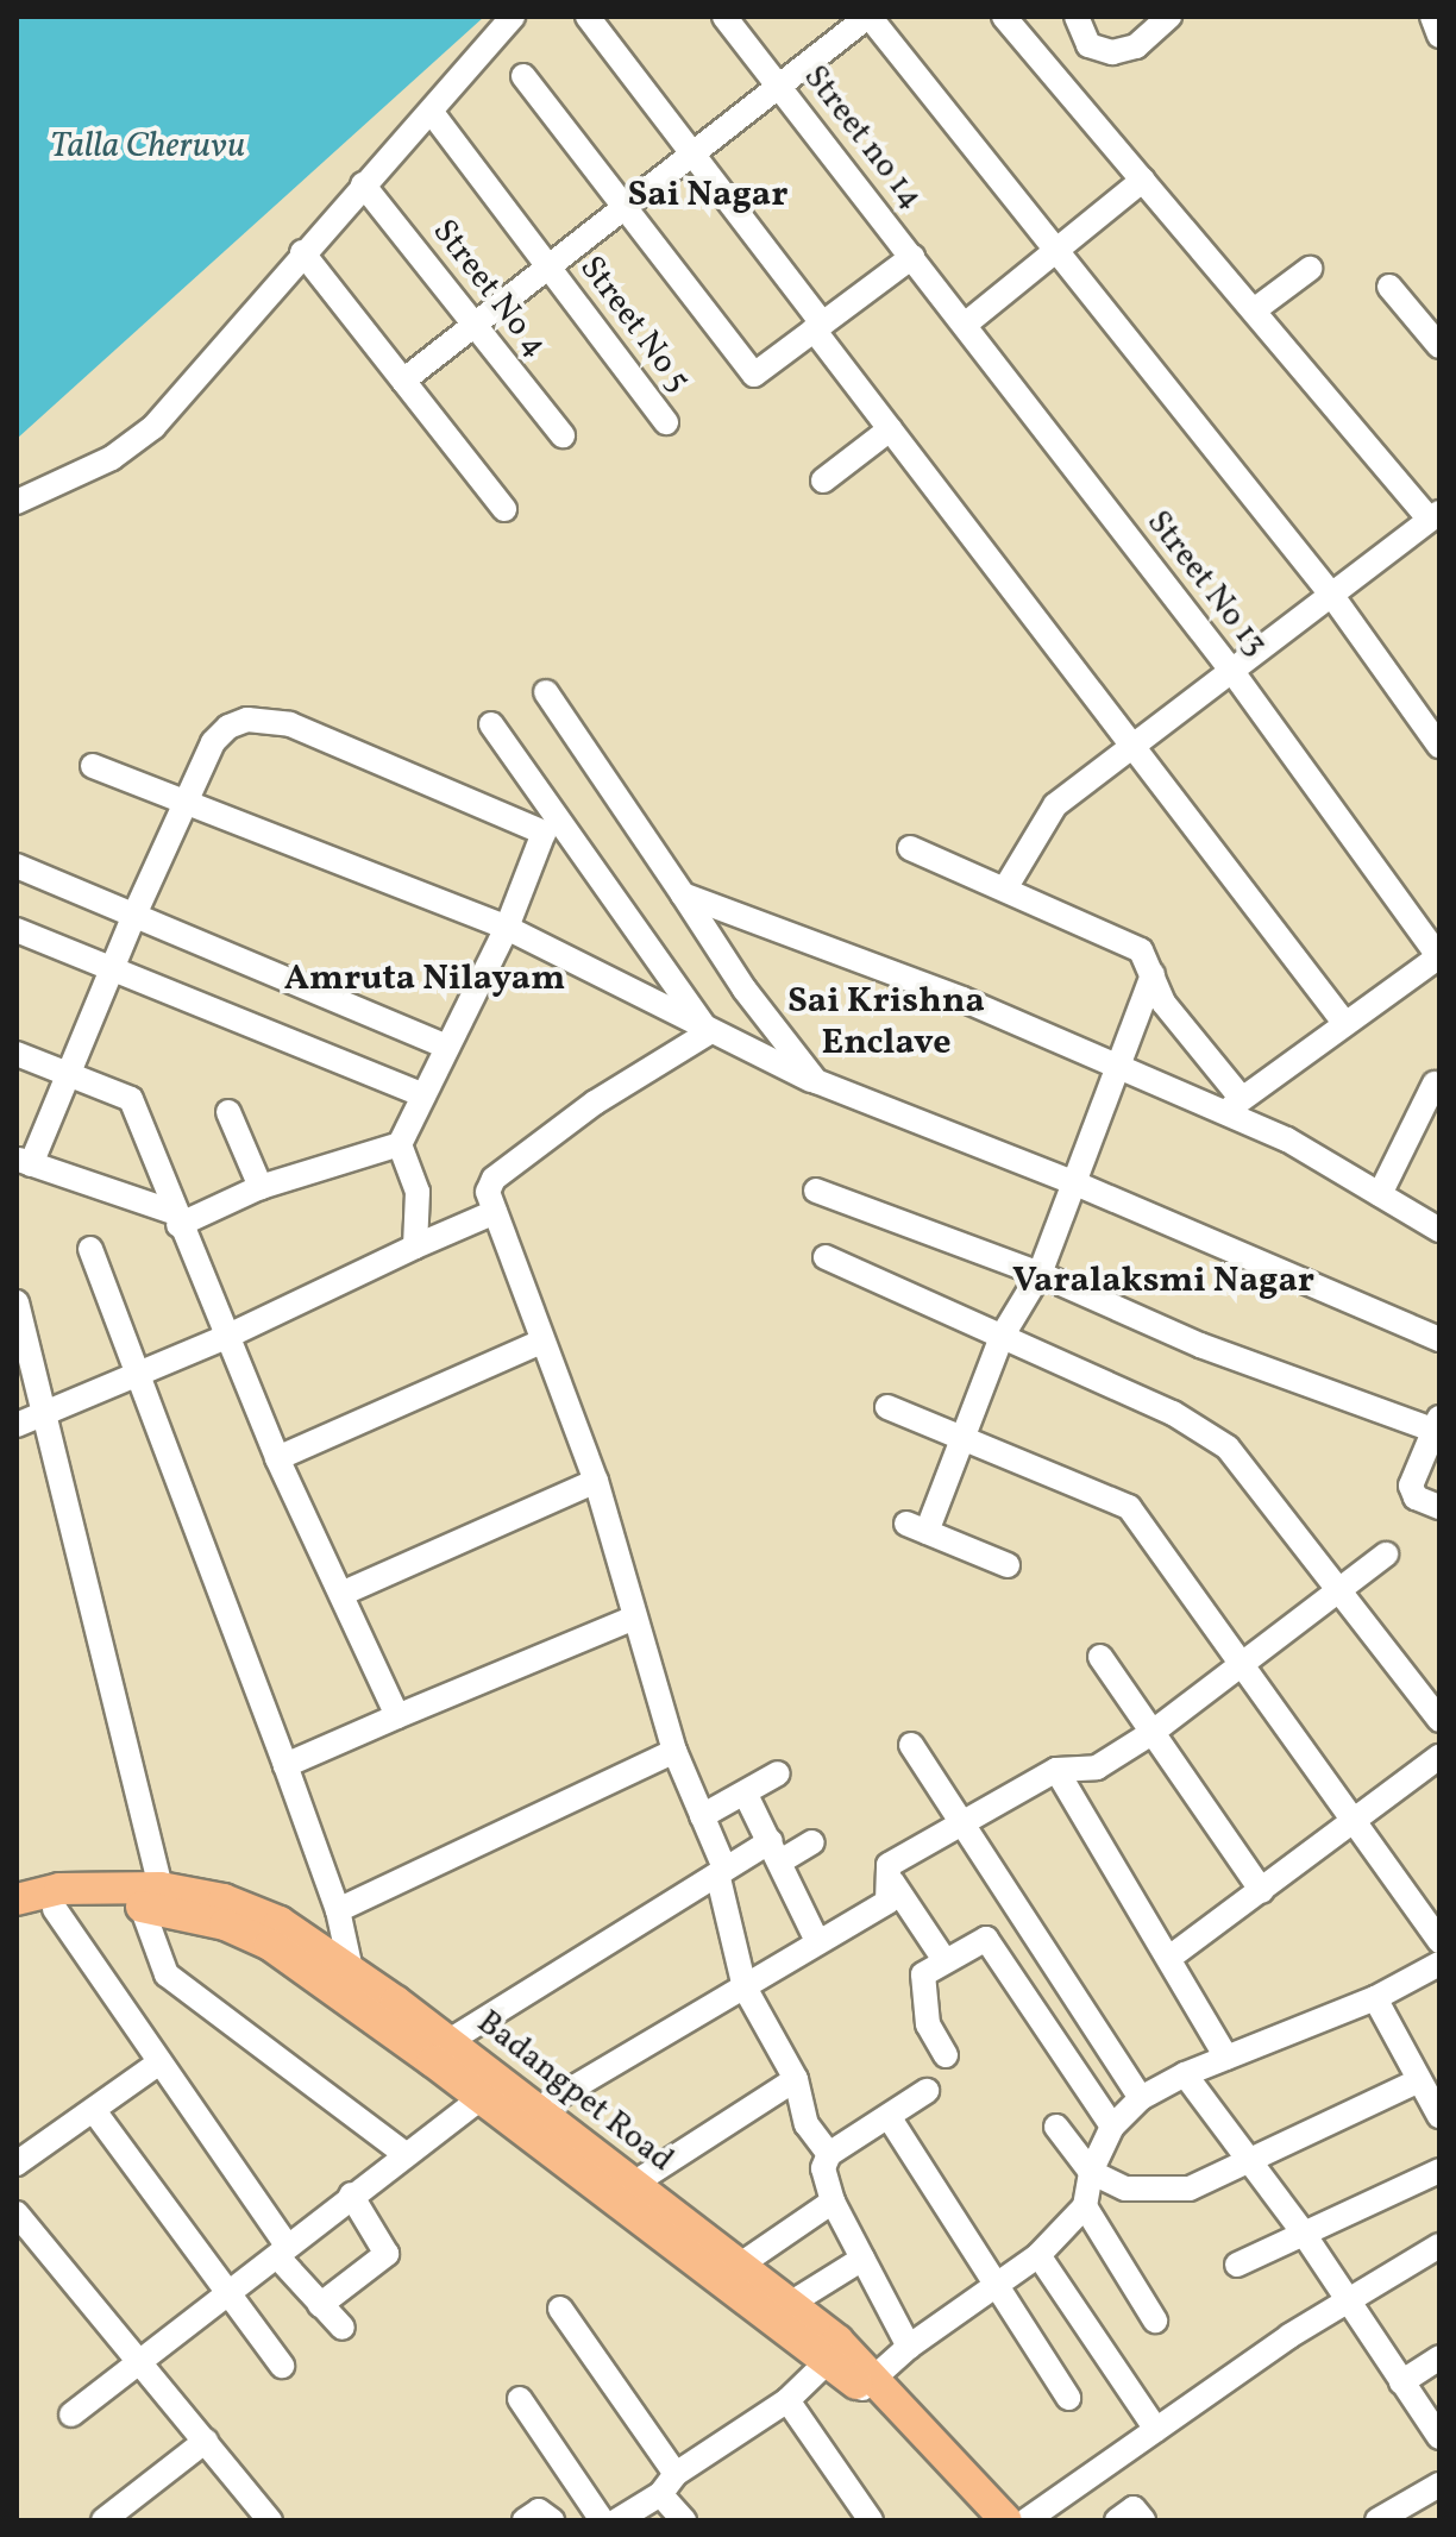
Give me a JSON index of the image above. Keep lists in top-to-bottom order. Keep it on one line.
{"streets":{"main road":["Badangpet Road"],"street":["Street no 14","Street No 4","Street No 5","Street No 13"]},"crossings":[["Street no 14","Street No 13"]],"districts":["Sai Nagar","Amruta Nilayam","Sai Krishna Enclave","Varalaksmi Nagar"],"water":["Talla Cheruvu"]}
